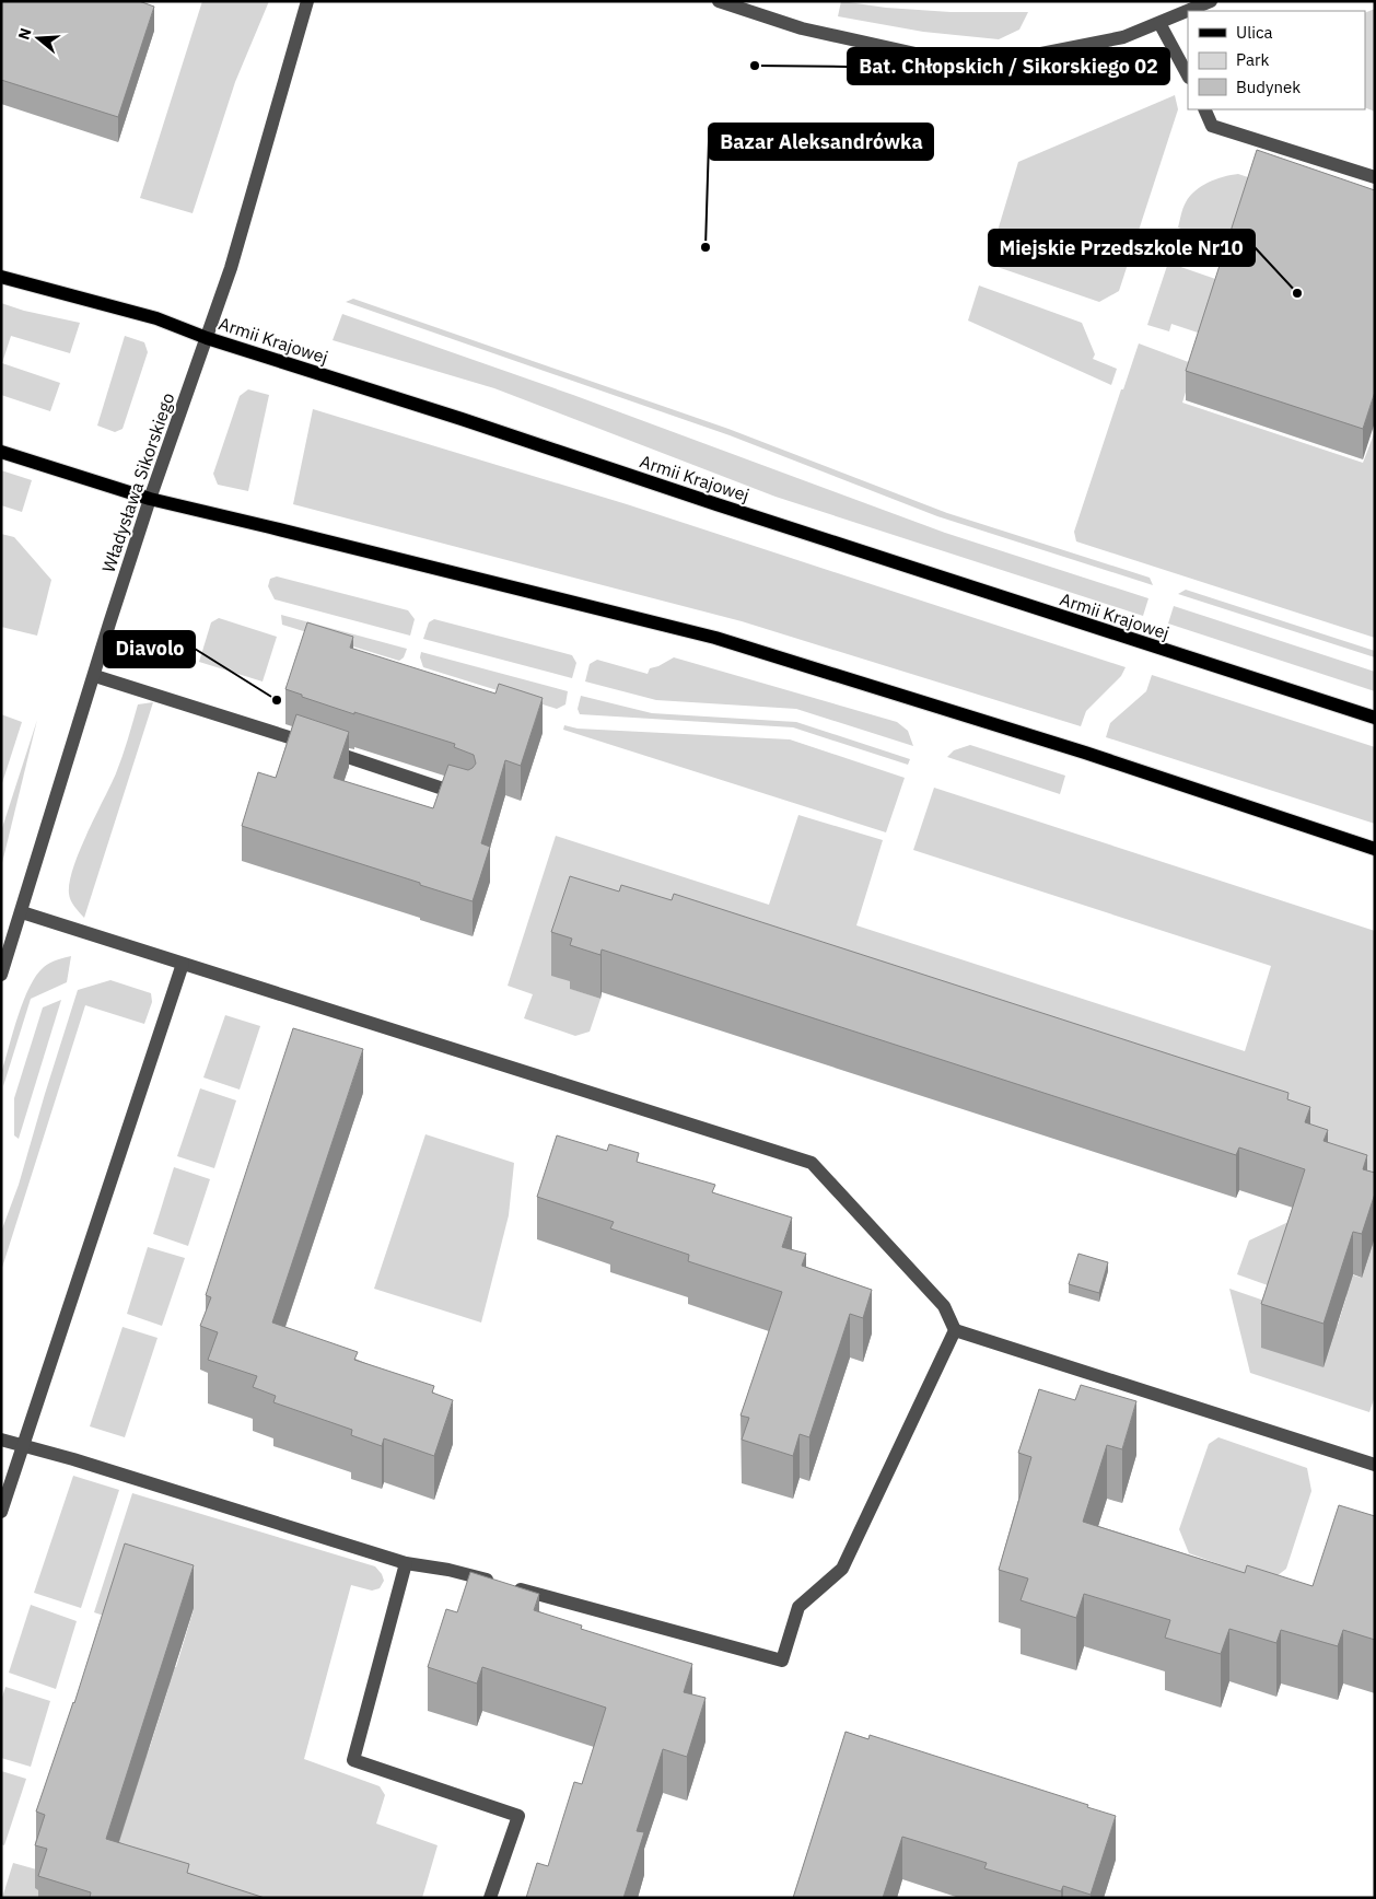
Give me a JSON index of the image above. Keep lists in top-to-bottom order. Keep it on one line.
{"streets":{"main road":["Armii Krajowej"],"street":["Władysława Sikorskiego"]},"crossings":[["Armii Krajowej","Władysława Sikorskiego"]],"places":["Bat. Chłopskich / Sikorskiego 02","Bazar Aleksandrówka","Miejskie Przedszkole Nr10","Diavolo"],"legend":["Ulica","Park","Budynek"],"north":"left"}
